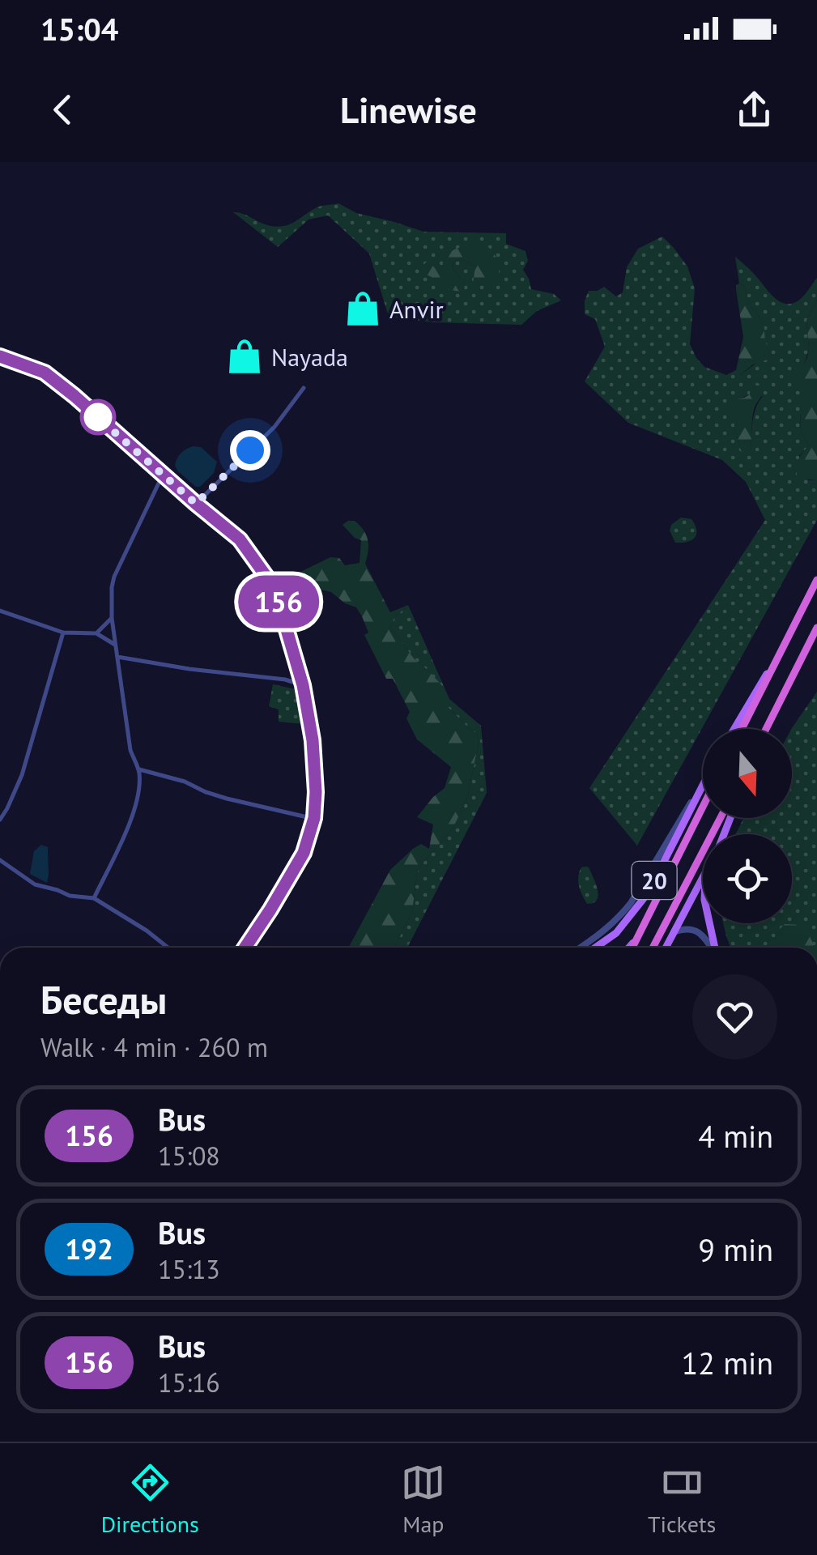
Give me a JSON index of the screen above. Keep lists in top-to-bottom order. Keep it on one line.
{"streets":{"main road":["20"]},"places":{"shop":["Anvir","Nayada"]},"lines":["bus line 156"],"north":"bottom","page":{"status":"15:04","header":"Linewise","on_map":"156","heading":["Беседы","Walk · 4 min · 260 m"],"list":[{"mark":"156","name":"Bus","note":"15:08","value":"4 min"},{"mark":"192","name":"Bus","note":"15:13","value":"9 min"},{"mark":"156","name":"Bus","note":"15:16","value":"12 min"}],"tabs":["Directions","Map","Tickets"]}}
